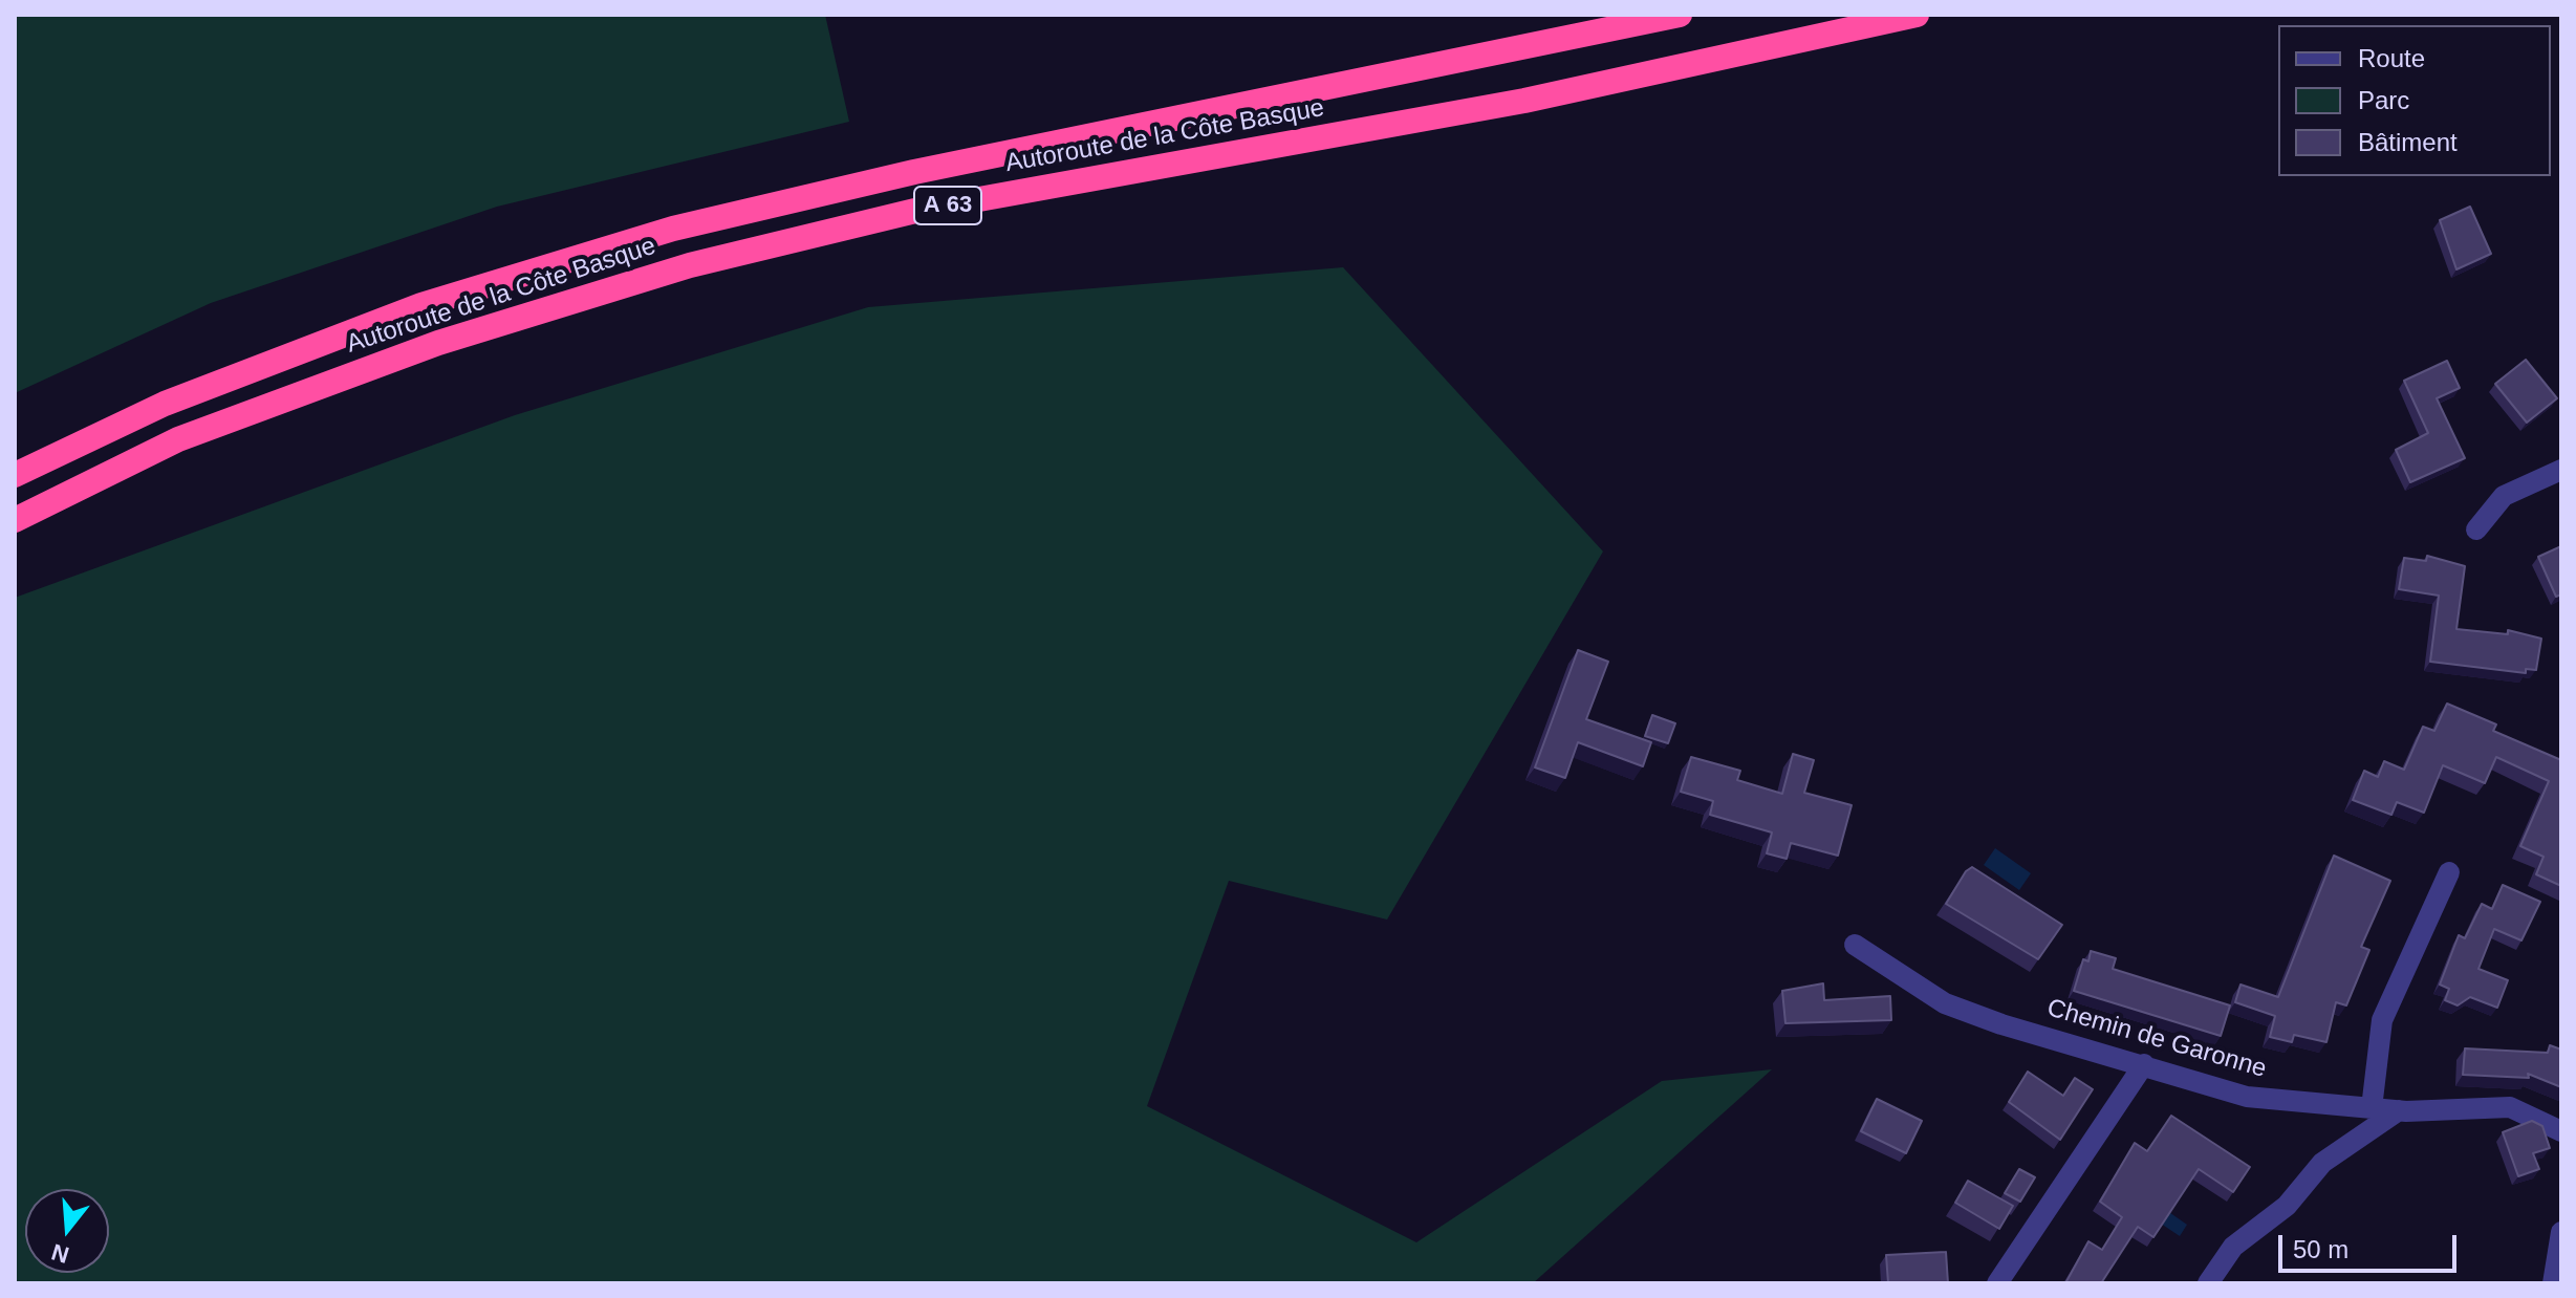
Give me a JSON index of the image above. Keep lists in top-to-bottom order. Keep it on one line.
{"streets":{"highway":["Autoroute de la Côte Basque","A 63"],"street":["Chemin de Garonne"]},"legend":["Route","Parc","Bâtiment"],"scale_bar":"50 m","north":"bottom"}
